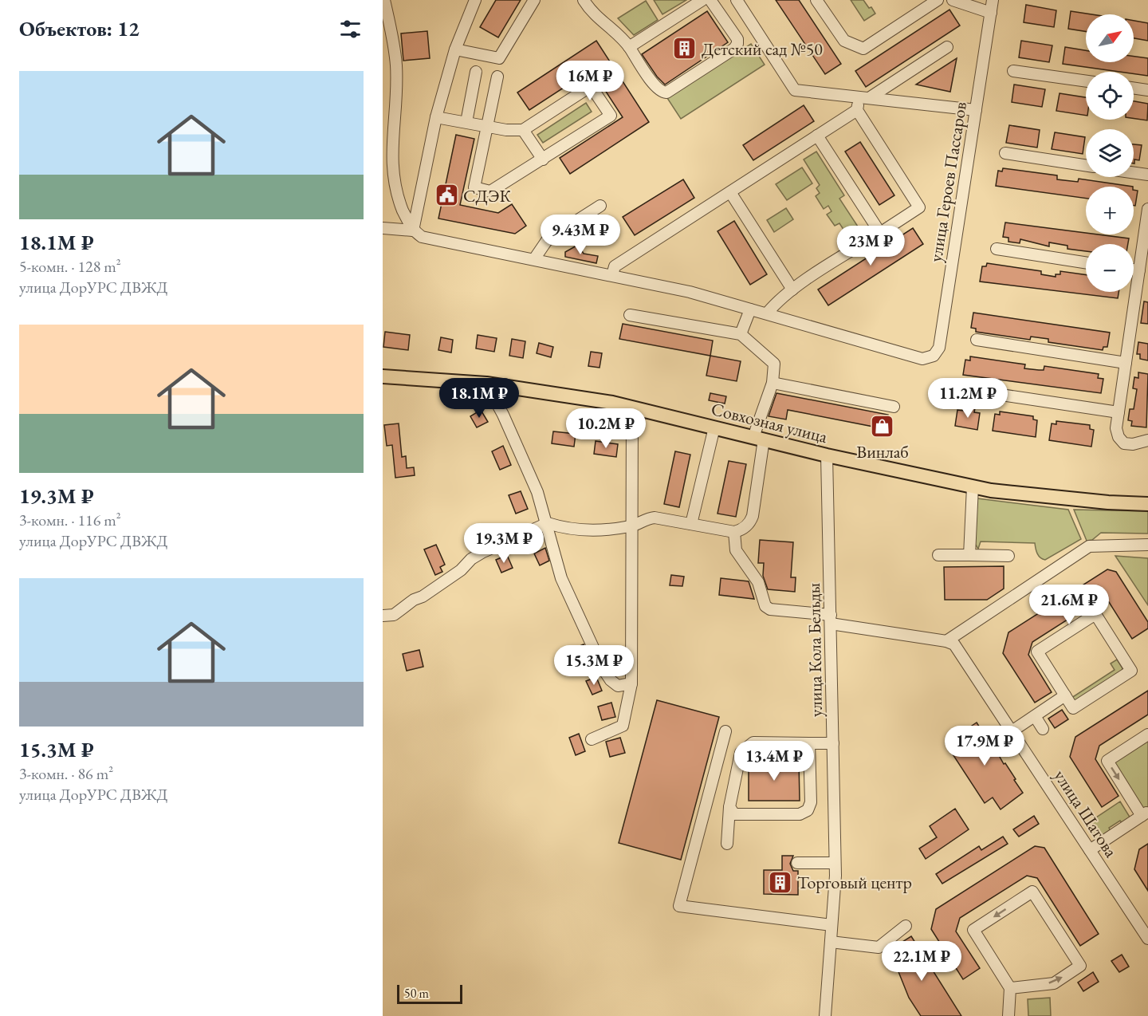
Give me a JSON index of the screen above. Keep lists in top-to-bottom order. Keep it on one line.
{"streets":{"main road":["Совхозная улица"],"street":["улица Героев Пассаров","улица Кола Бельды","улица Шатова"]},"crossings":[["Совхозная улица","улица Кола Бельды"]],"places":{"building":["Детский сад №50","Торговый центр"],"public building":["СДЭК"],"shop":["Винлаб"]},"scale_bar":"50 m","north":"top right","page":{"heading":"Объектов: 12","map_buttons":["+","−"],"list":[{"name":"18.1M ₽","note":"5-комн. · 128 m² · улица ДорУРС ДВЖД"},{"name":"19.3M ₽","note":"3-комн. · 116 m² · улица ДорУРС ДВЖД"},{"name":"15.3M ₽","note":"3-комн. · 86 m² · улица ДорУРС ДВЖД"}],"price":["16M ₽","9.43M ₽","23M ₽","18.1M ₽","11.2M ₽","10.2M ₽","19.3M ₽","21.6M ₽","15.3M ₽","17.9M ₽","13.4M ₽","22.1M ₽"],"scale":"50 m"}}
